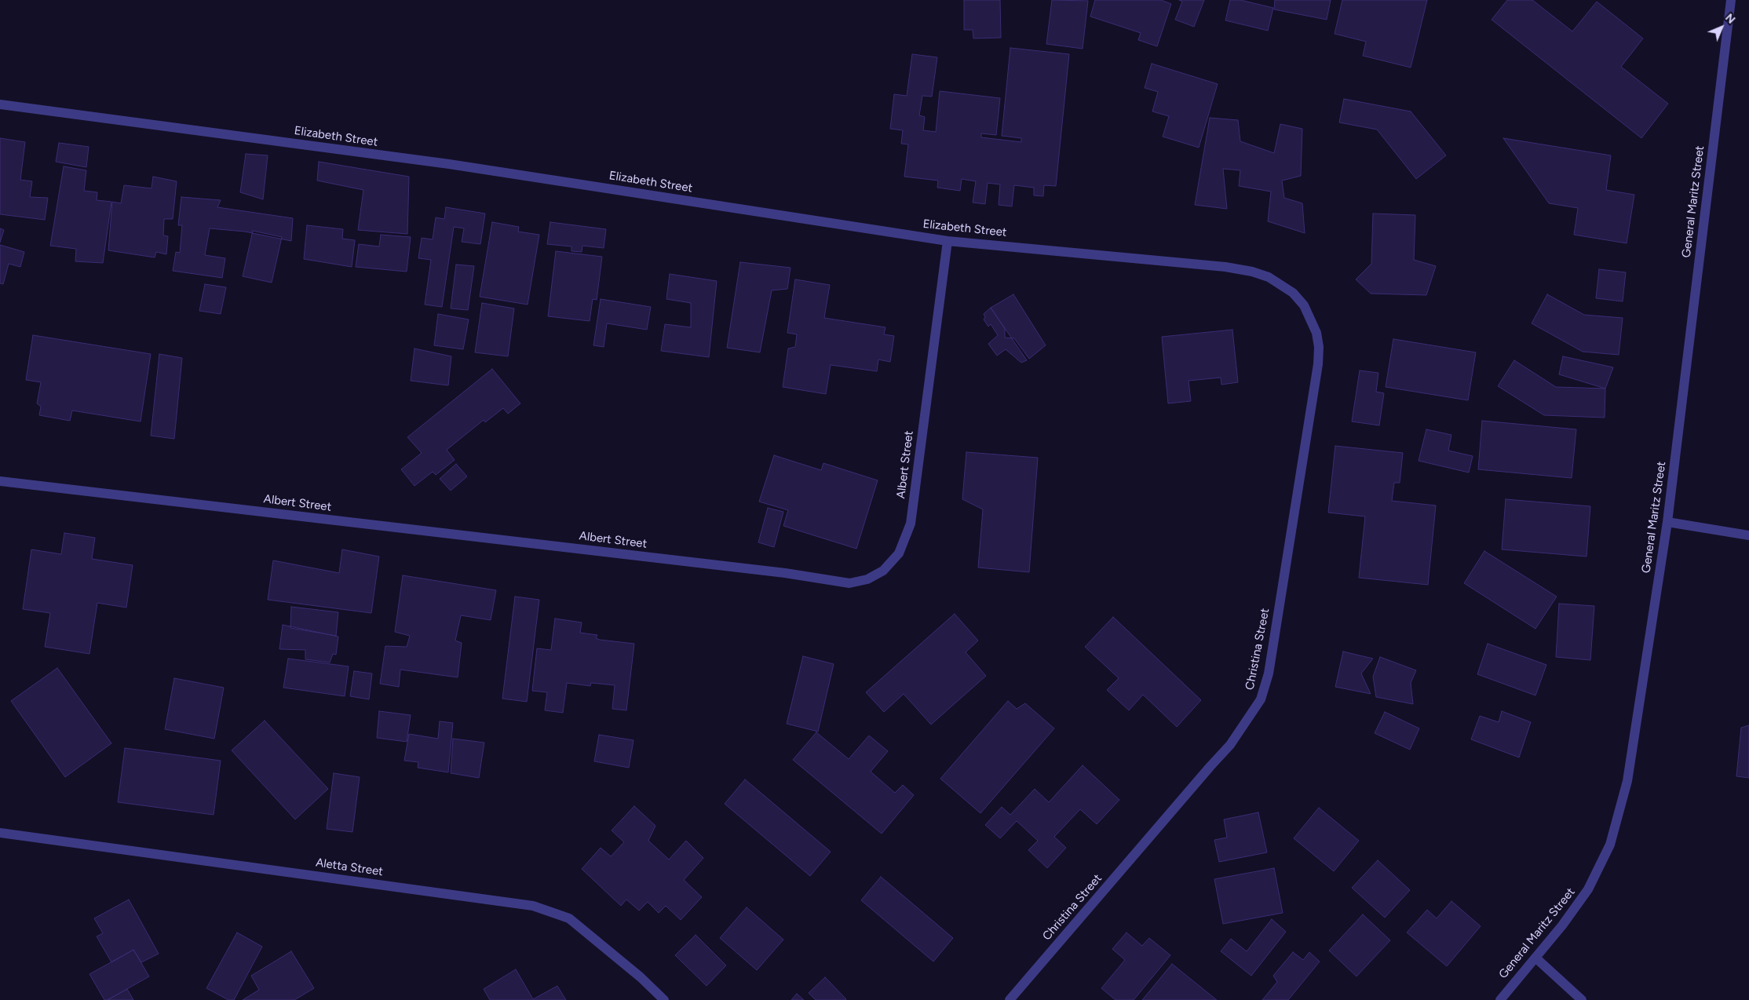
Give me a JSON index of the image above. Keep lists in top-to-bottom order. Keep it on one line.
{"streets":{"street":["Elizabeth Street","General Maritz Street","Albert Street","Christina Street","Aletta Street"]},"crossings":[["Elizabeth Street","Albert Street"],["Elizabeth Street","Christina Street"]],"north":"top right"}
